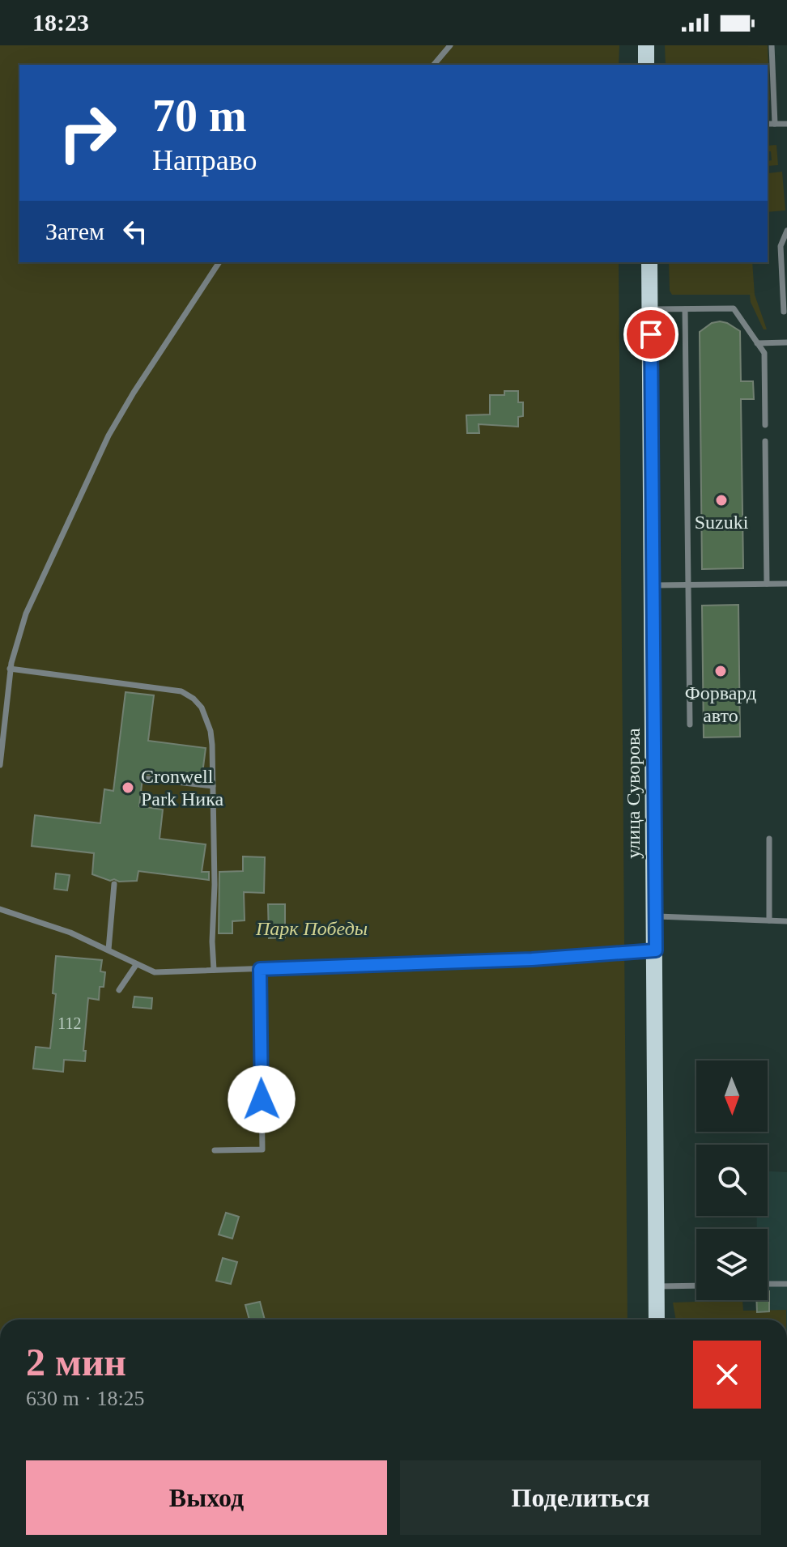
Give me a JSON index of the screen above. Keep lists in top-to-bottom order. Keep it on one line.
{"streets":{"main road":["улица Суворова"]},"parks":["Парк Победы"],"places":["Suzuki","Форвард авто","Cronwell Park Ника"],"house_numbers":["112"],"north":"bottom","page":{"status":"18:23","turn":["70 m","Направо"],"then":"Затем","heading":["2 мин","630 m · 18:25"],"buttons":["Выход","Поделиться"]}}
